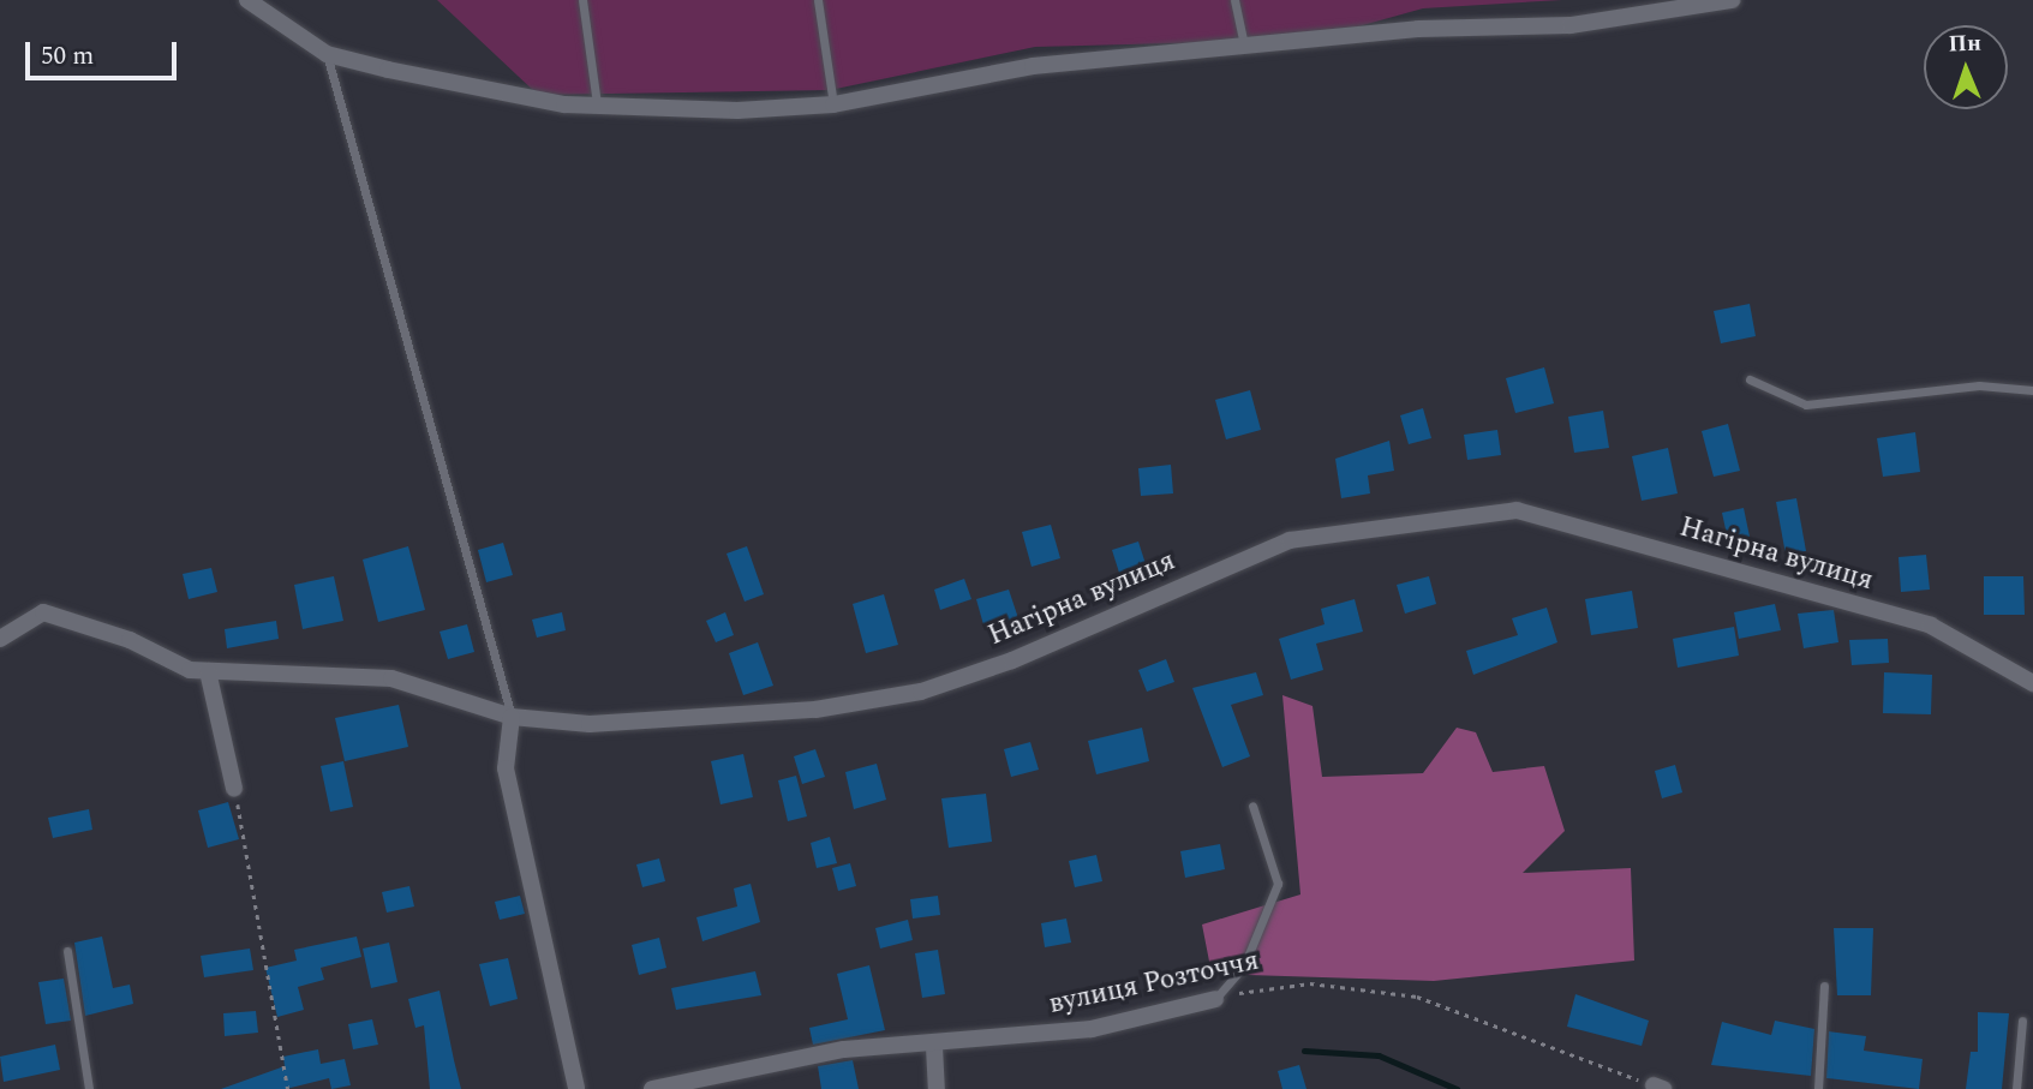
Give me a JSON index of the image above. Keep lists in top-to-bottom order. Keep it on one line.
{"streets":{"street":["Нагірна вулиця","вулиця Розточчя"]},"scale_bar":"50 m","north":"top"}
